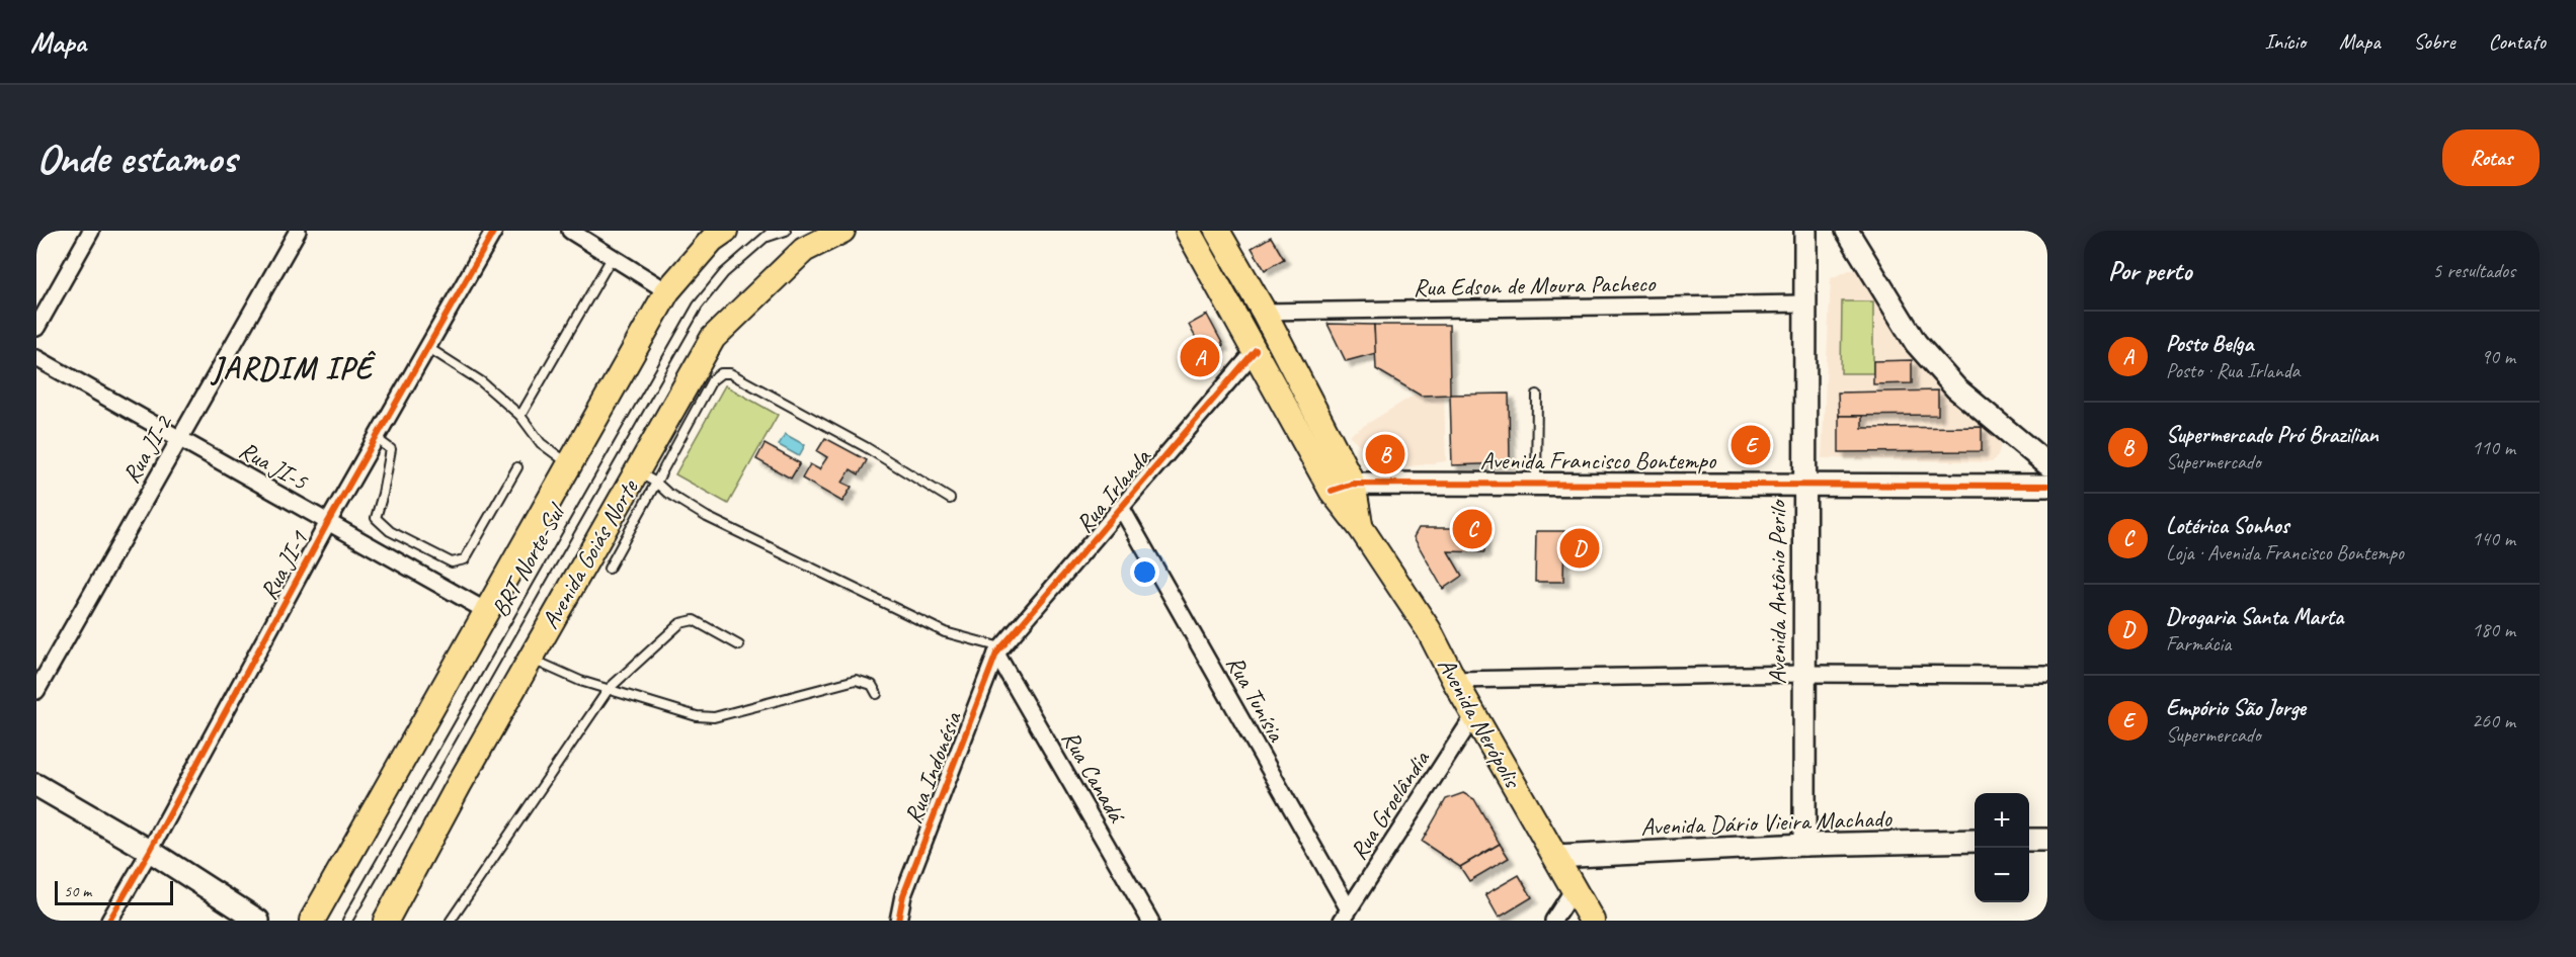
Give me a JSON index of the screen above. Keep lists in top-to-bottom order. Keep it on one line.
{"streets":{"main road":["Avenida Goiás Norte","Avenida Nerópolis"],"street":["Rua Edson de Moura Pacheco","Rua JI-2","Avenida Francisco Bontempo","Rua JI-5","Rua Irlanda","Rua JI-1","Avenida Antônio Perilo","Rua Tunísia","Rua Indonésia","Rua Canadá","Rua Groelândia","Avenida Dário Vieira Machado"],"lane":["BRT Norte-Sul"]},"crossings":[["Rua Edson de Moura Pacheco","Avenida Antônio Perilo"],["Rua Edson de Moura Pacheco","Avenida Nerópolis"],["Rua JI-2","Rua JI-5"],["Avenida Francisco Bontempo","Avenida Antônio Perilo"],["Avenida Francisco Bontempo","Avenida Nerópolis"],["Rua JI-5","Rua JI-1"],["Rua Irlanda","Rua Tunísia"],["Rua Irlanda","Avenida Nerópolis"],["Rua Irlanda","Rua Indonésia"],["Rua Irlanda","Rua Canadá"],["Avenida Antônio Perilo","Avenida Dário Vieira Machado"],["Rua Tunísia","Rua Groelândia"],["Avenida Nerópolis","Rua Groelândia"],["Avenida Nerópolis","Avenida Dário Vieira Machado"],["Rua Indonésia","Rua Canadá"]],"districts":["JARDIM IPÊ"],"scale_bar":"50 m","page":{"header":"Mapa","nav":["Início","Mapa","Sobre","Contato"],"buttons":"Rotas","title":"Onde estamos","heading":["Por perto","5 resultados"],"list":[{"mark":"A","name":"Posto Belga","note":"Posto · Rua Irlanda","value":"90 m"},{"mark":"B","name":"Supermercado Pró Brazilian","note":"Supermercado","value":"110 m"},{"mark":"C","name":"Lotérica Sonhos","note":"Loja · Avenida Francisco Bontempo","value":"140 m"},{"mark":"D","name":"Drogaria Santa Marta","note":"Farmácia","value":"180 m"},{"mark":"E","name":"Empório São Jorge","note":"Supermercado","value":"260 m"}],"pins":["A","E","B","C","D"],"map_buttons":["+","−"],"scale":"50 m"}}
